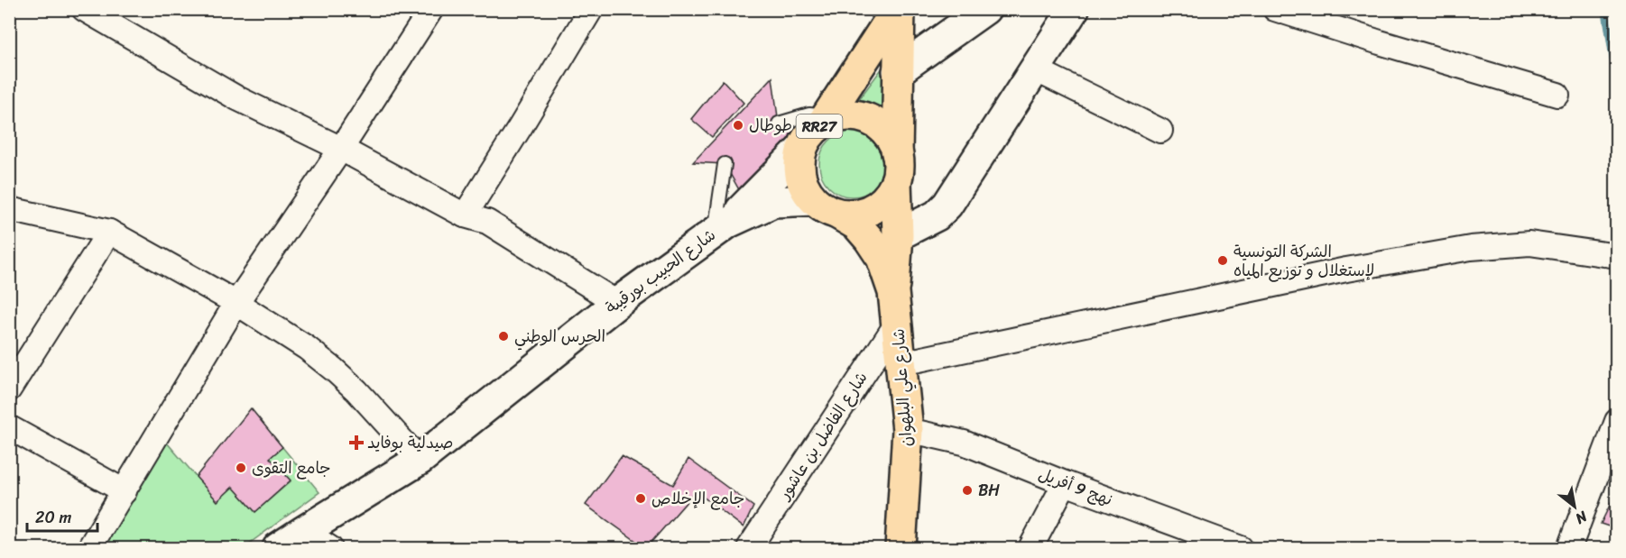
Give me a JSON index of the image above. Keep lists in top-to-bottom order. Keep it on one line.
{"streets":{"main road":["RR27","شارع علي البلهوان"],"street":["شارع الحبيب بورقيبة","شارع الفاضل بن عاشور","نهج 9 أفريل"]},"crossings":[["RR27","شارع علي البلهوان"],["شارع علي البلهوان","شارع الفاضل بن عاشور"],["شارع علي البلهوان","نهج 9 أفريل"]],"places":{"other":["طوطال","الشركة التونسية لإستغلال و توزيع المياه","الحرس الوطني","جامع التقوى","BH","جامع الإخلاص"],"health":["صيدلية بوفايد"]},"scale_bar":"20 m","north":"bottom right"}
